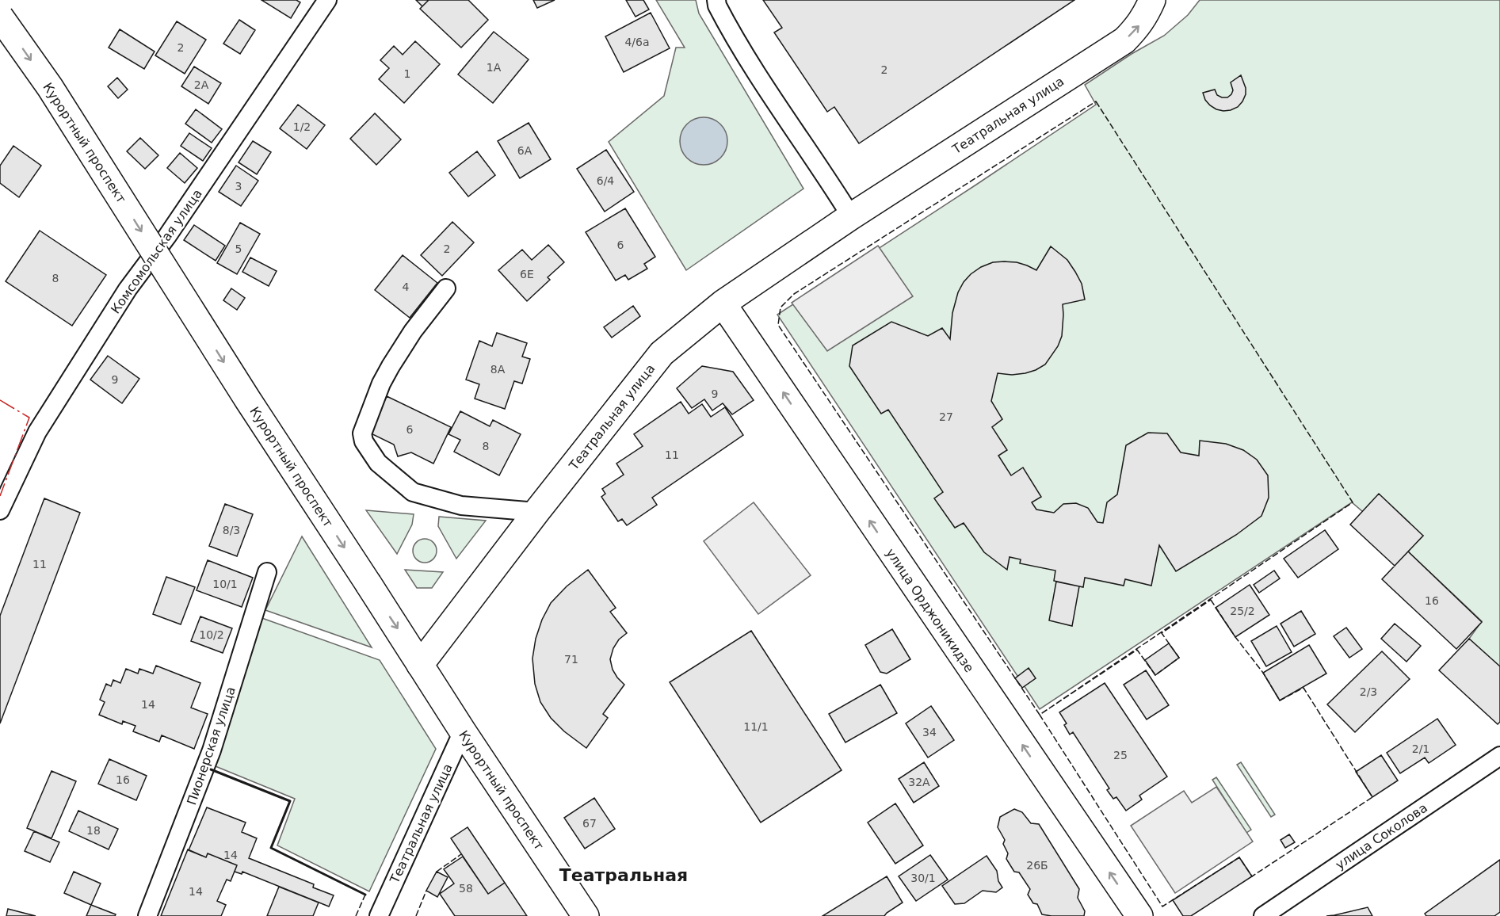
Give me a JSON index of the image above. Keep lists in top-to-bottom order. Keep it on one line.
{"streets":{"main road":["Театральная улица","Курортный проспект","улица Орджоникидзе"],"street":["Комсомольская улица","Пионерская улица","улица Соколова"]},"crossings":[["Театральная улица","Курортный проспект"],["Театральная улица","улица Орджоникидзе"]],"one_way":["Курортный проспект","улица Орджоникидзе"],"districts":["Театральная"],"house_numbers":["4/6а","2","1А","2","1","2А","1/2","6А","6/4","3","6","5","2","6Е","8","4","8А","9","9","27","6","8","11","8/3","11","10/1","16","25/2","10/2","71","2/3","14","11/1","34","2/1","25","16","32А","67","18","14","26Б","30/1","58","14"]}
